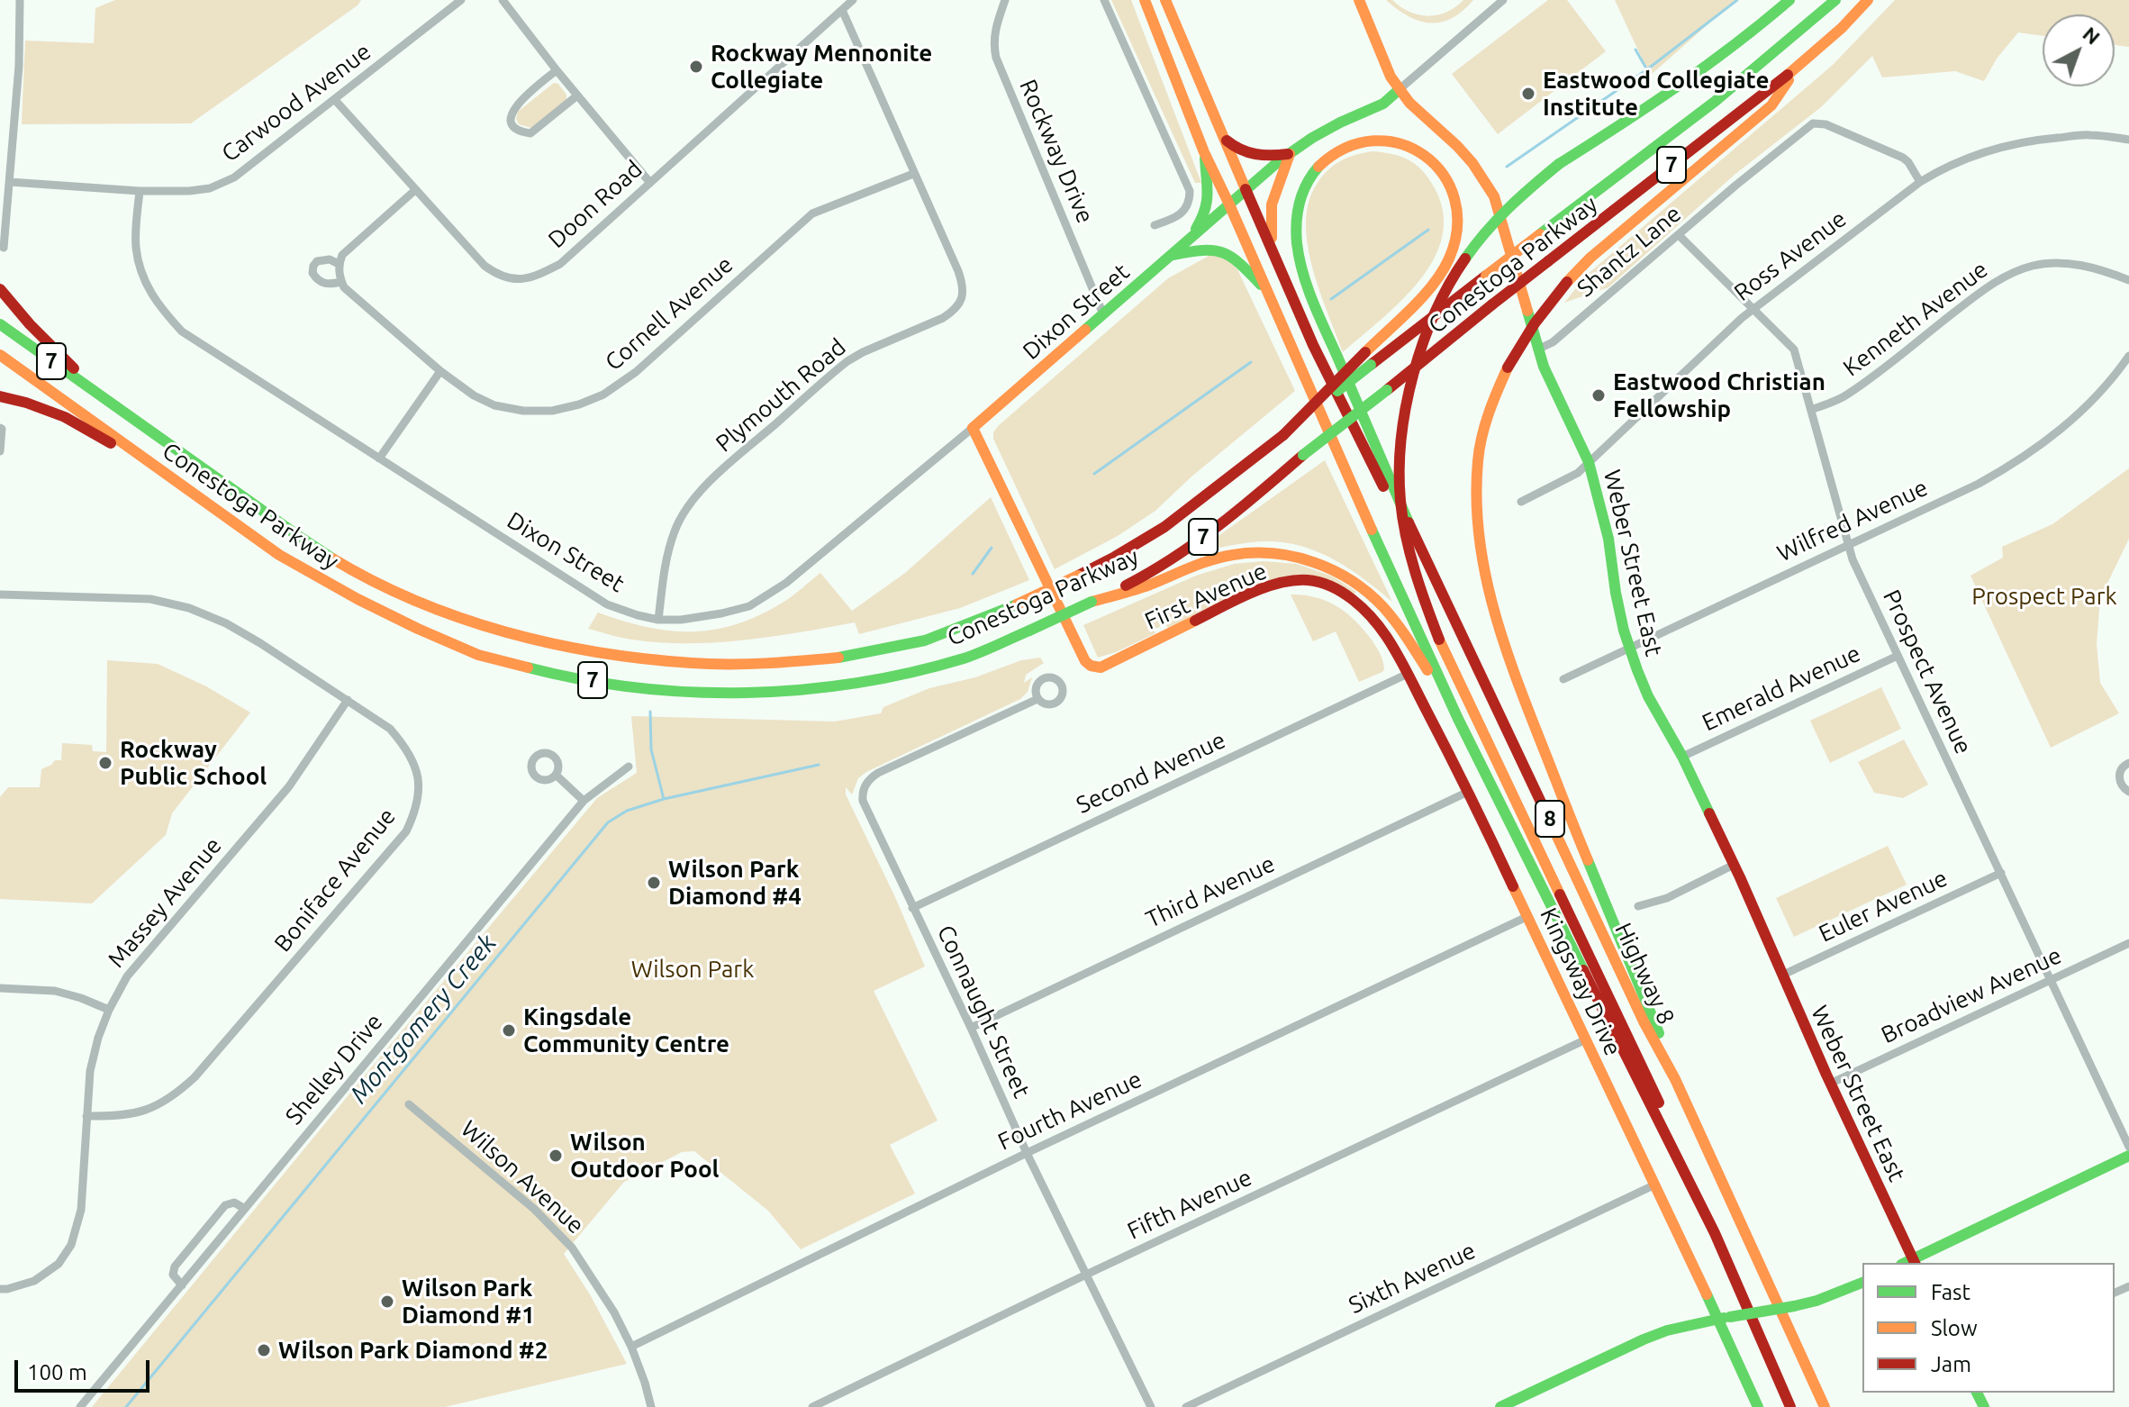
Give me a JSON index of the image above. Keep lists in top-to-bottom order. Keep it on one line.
{"streets":{"main road":["7","Conestoga Parkway","Dixon Street","Weber Street East","First Avenue","8","Highway 8","Kingsway Drive"],"street":["Carwood Avenue","Rockway Drive","Doon Road","Shantz Lane","Ross Avenue","Cornell Avenue","Kenneth Avenue","Plymouth Road","Wilfred Avenue","Prospect Avenue","Emerald Avenue","Second Avenue","Boniface Avenue","Third Avenue","Massey Avenue","Euler Avenue","Broadview Avenue","Connaught Street","Shelley Drive","Fourth Avenue","Wilson Avenue","Fifth Avenue","Sixth Avenue"]},"crossings":[["Carwood Avenue","Doon Road"],["Carwood Avenue","Dixon Street"],["Rockway Drive","Dixon Street"],["Doon Road","Cornell Avenue"],["Doon Road","Plymouth Road"],["Shantz Lane","Ross Avenue"],["Shantz Lane","Weber Street East"],["Shantz Lane","Prospect Avenue"],["Ross Avenue","Weber Street East"],["Ross Avenue","Prospect Avenue"],["Dixon Street","Plymouth Road"],["Dixon Street","Weber Street East"],["Dixon Street","First Avenue"],["Cornell Avenue","Plymouth Road"],["Kenneth Avenue","Prospect Avenue"],["Wilfred Avenue","Weber Street East"],["Wilfred Avenue","Prospect Avenue"],["Weber Street East","Emerald Avenue"],["Weber Street East","Euler Avenue"],["Weber Street East","Broadview Avenue"],["First Avenue","Kingsway Drive"],["Prospect Avenue","Emerald Avenue"],["Prospect Avenue","Euler Avenue"],["Prospect Avenue","Broadview Avenue"],["Second Avenue","Kingsway Drive"],["Second Avenue","Connaught Street"],["Boniface Avenue","Massey Avenue"],["Third Avenue","Kingsway Drive"],["Third Avenue","Connaught Street"],["Kingsway Drive","Fourth Avenue"],["Kingsway Drive","Fifth Avenue"],["Kingsway Drive","Sixth Avenue"],["Connaught Street","Fourth Avenue"],["Connaught Street","Fifth Avenue"],["Fourth Avenue","Wilson Avenue"]],"water":["Montgomery Creek"],"parks":["Prospect Park","Wilson Park"],"places":["Rockway Mennonite Collegiate","Eastwood Collegiate Institute","Eastwood Christian Fellowship","Rockway Public School","Wilson Park Diamond #4","Kingsdale Community Centre","Wilson Outdoor Pool","Wilson Park Diamond #1","Wilson Park Diamond #2"],"legend":["Fast","Slow","Jam"],"scale_bar":"100 m","north":"top right"}
